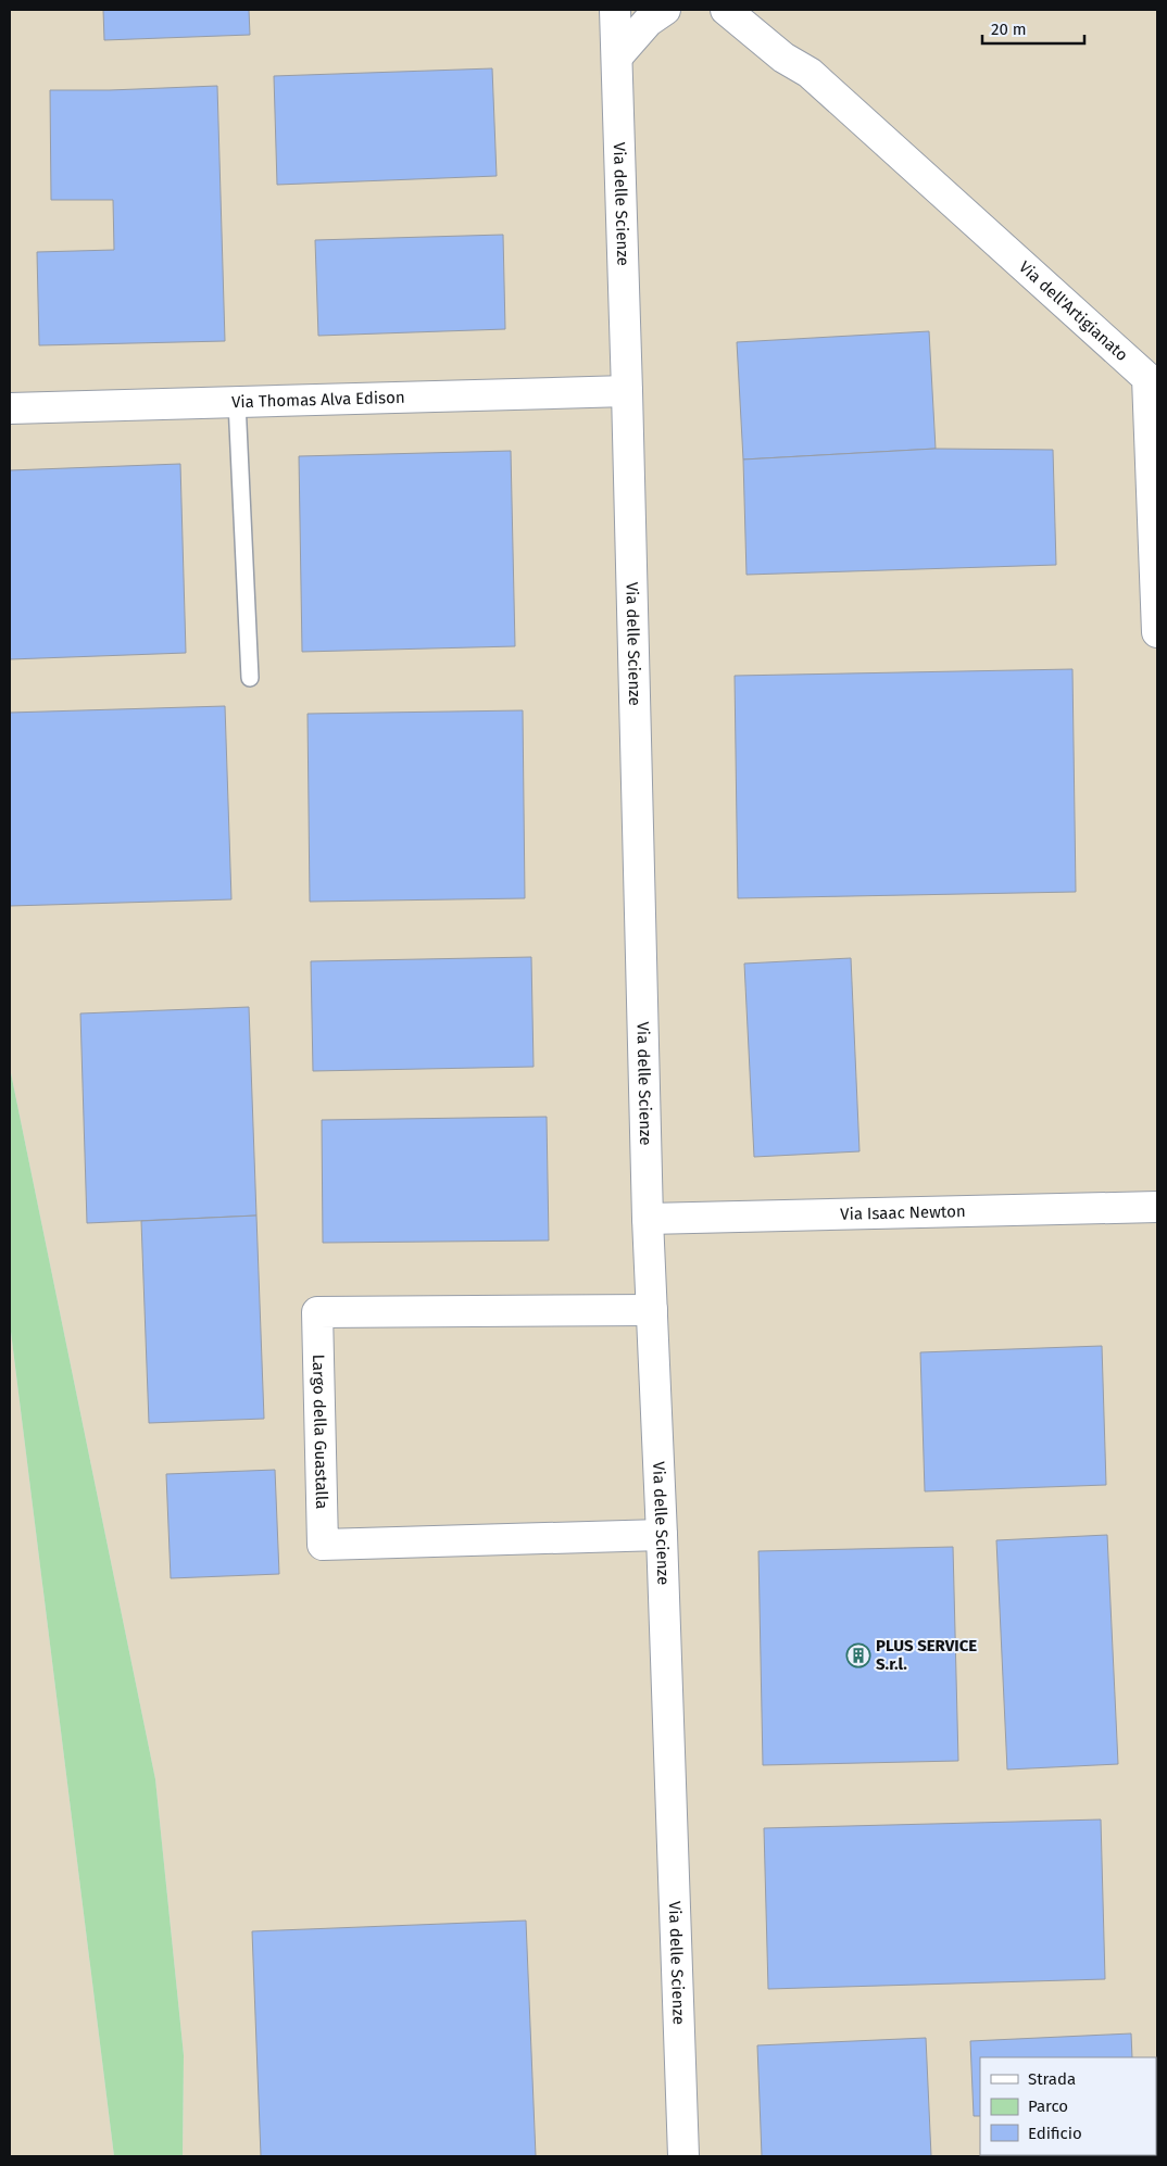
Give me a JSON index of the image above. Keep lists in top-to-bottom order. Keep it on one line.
{"streets":{"street":["Via delle Scienze","Via dell'Artigianato","Via Thomas Alva Edison","Via Isaac Newton","Largo della Guastalla"]},"crossings":[["Via delle Scienze","Via Thomas Alva Edison"],["Via delle Scienze","Via Isaac Newton"],["Via delle Scienze","Largo della Guastalla"]],"places":{"building":["PLUS SERVICE S.r.l."]},"legend":["Strada","Parco","Edificio"],"scale_bar":"20 m"}
